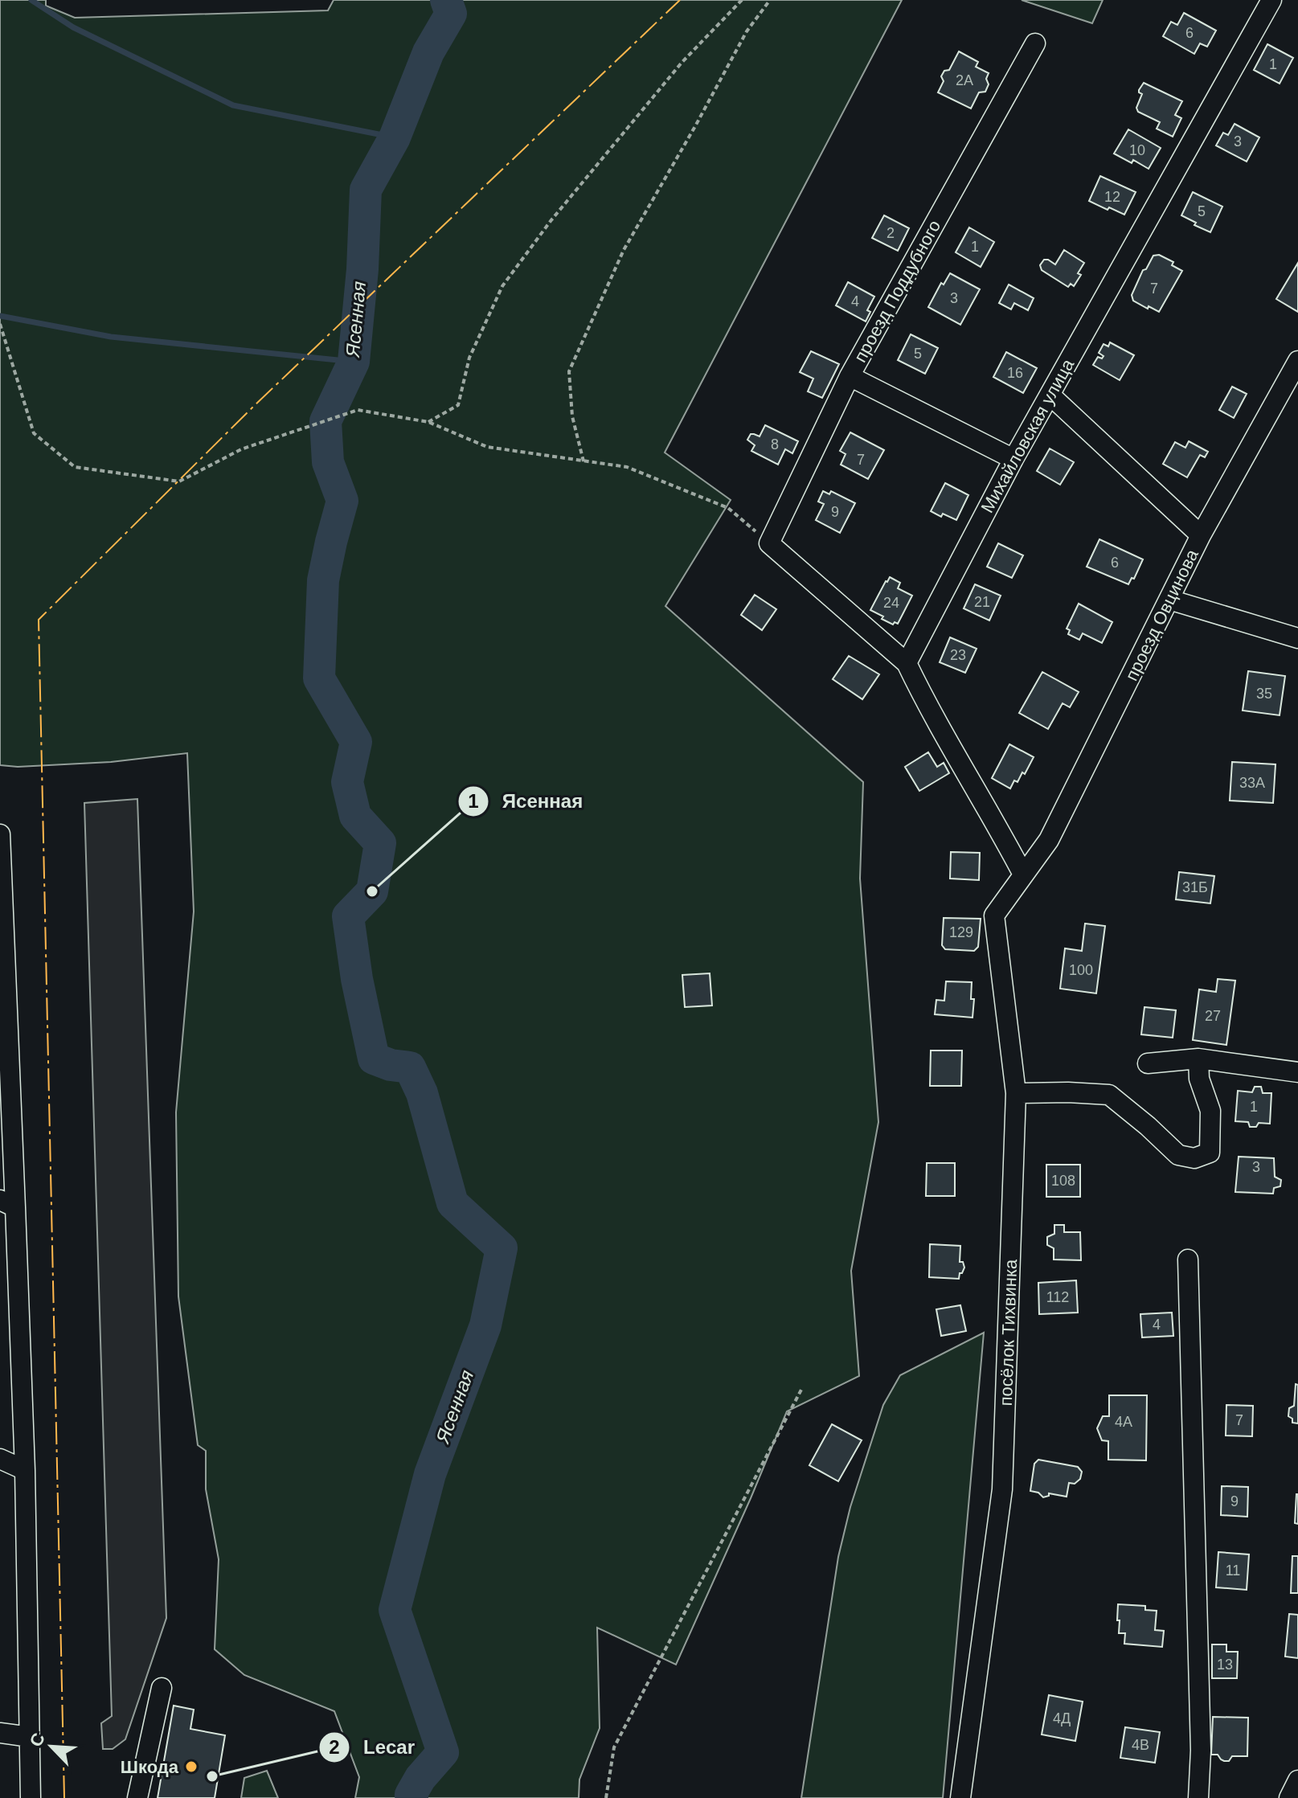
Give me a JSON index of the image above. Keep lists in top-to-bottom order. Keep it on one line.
{"streets":{"street":["проезд Поддубного","Михайловская улица","проезд Овцинова","посёлок Тихвинка"]},"crossings":[["Михайловская улица","проезд Овцинова"],["проезд Овцинова","посёлок Тихвинка"]],"water":["Ясенная"],"places":["Ясенная","Шкода","Lecar"],"house_numbers":["6","1","2А","3","10","12","5","2","1","7","3","4","5","16","8","7","9","6","21","24","23","35","33А","31Б","129","100","27","1","3","108","112","4","7","4А","9","11","13","4Д","4В"],"north":"top left"}
